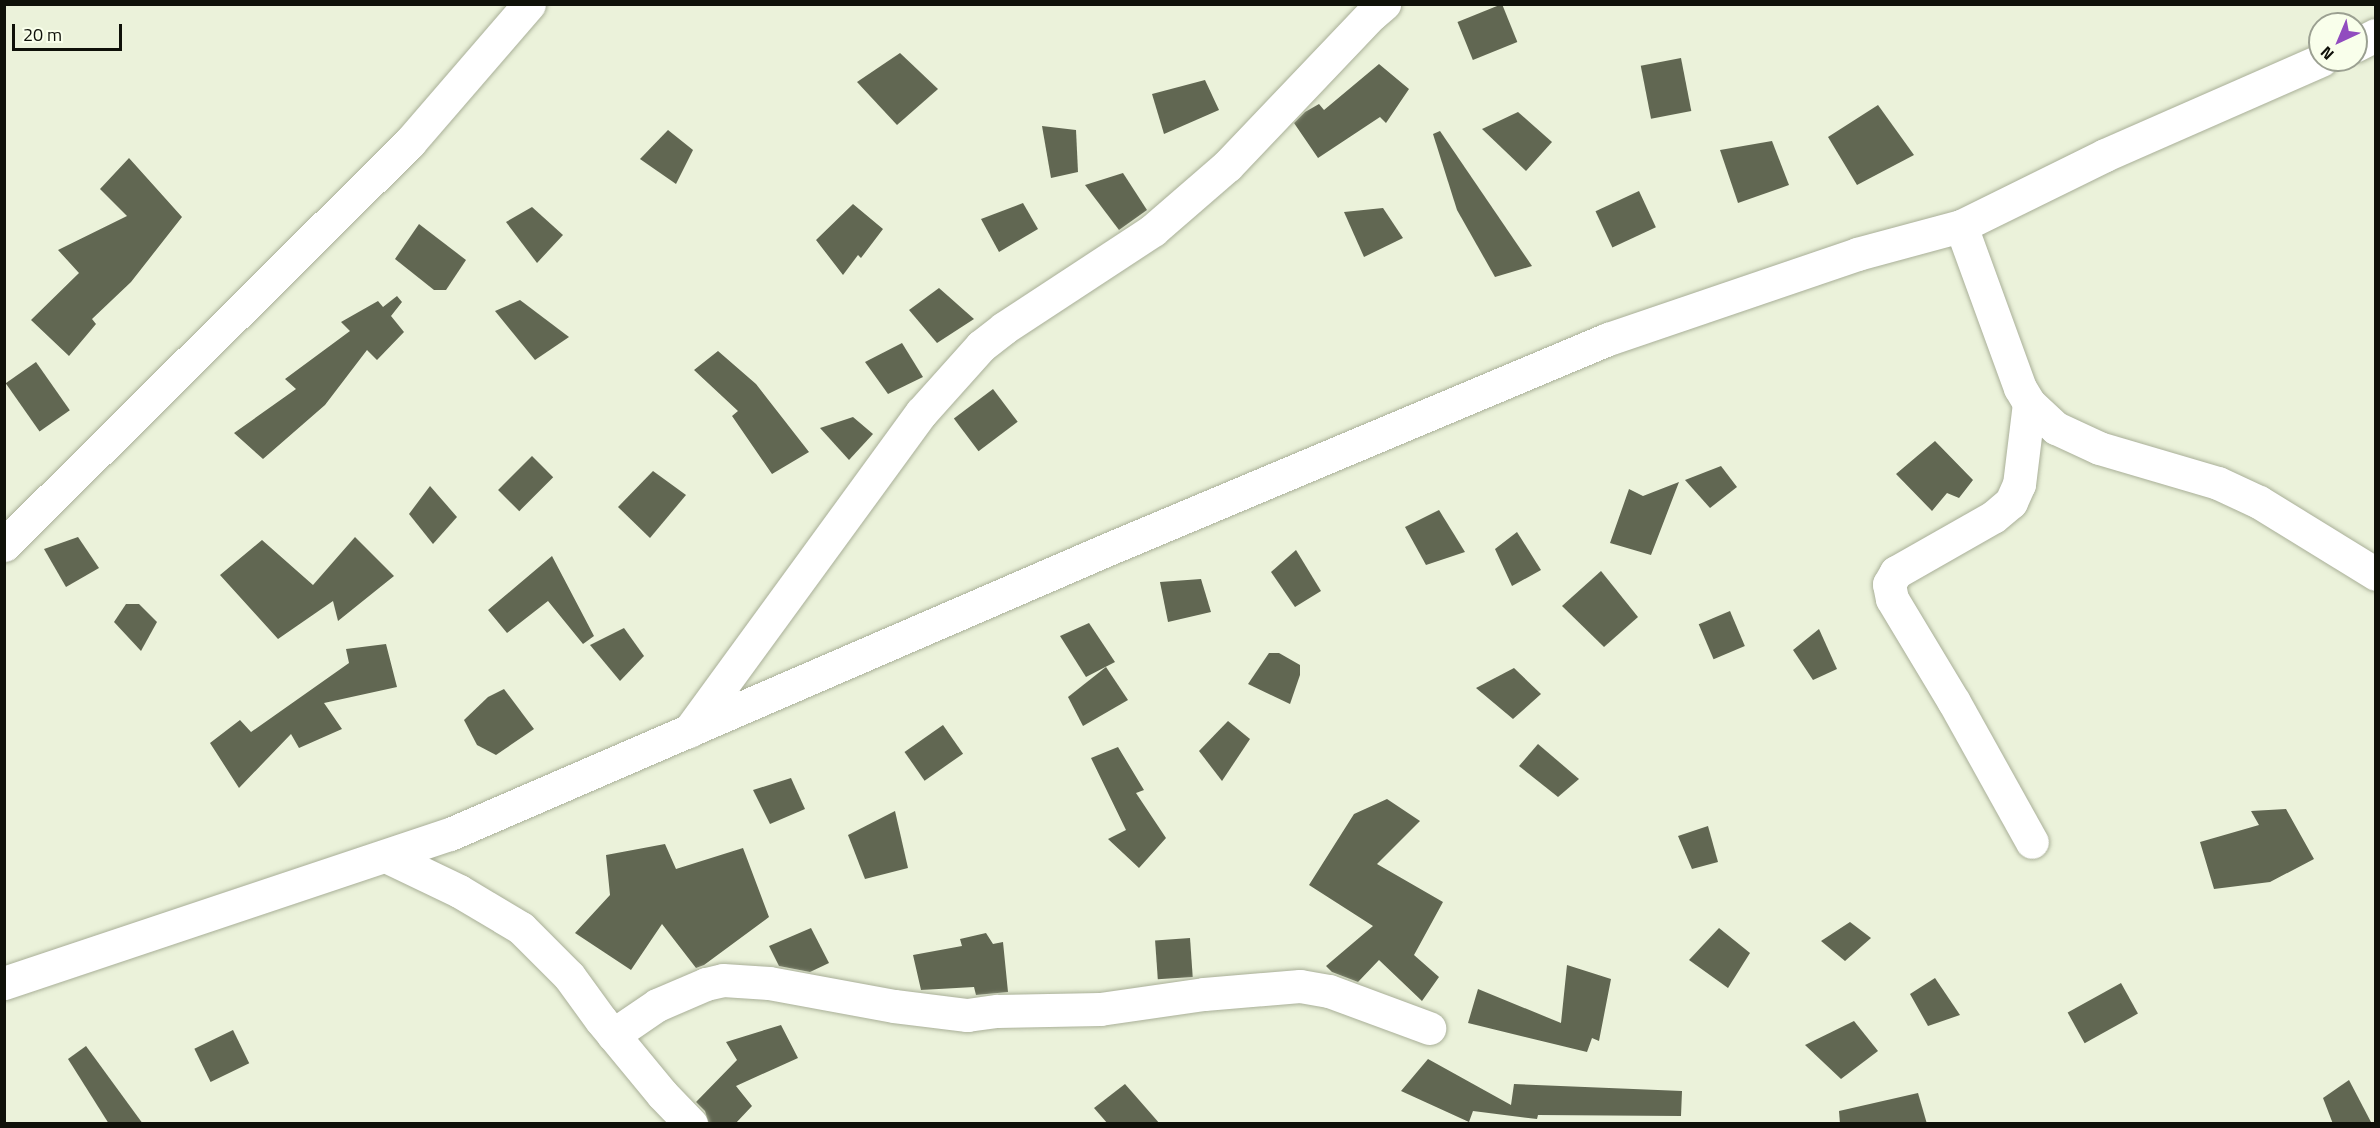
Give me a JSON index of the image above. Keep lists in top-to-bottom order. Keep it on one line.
{"scale_bar":"20 m","north":"bottom left"}
